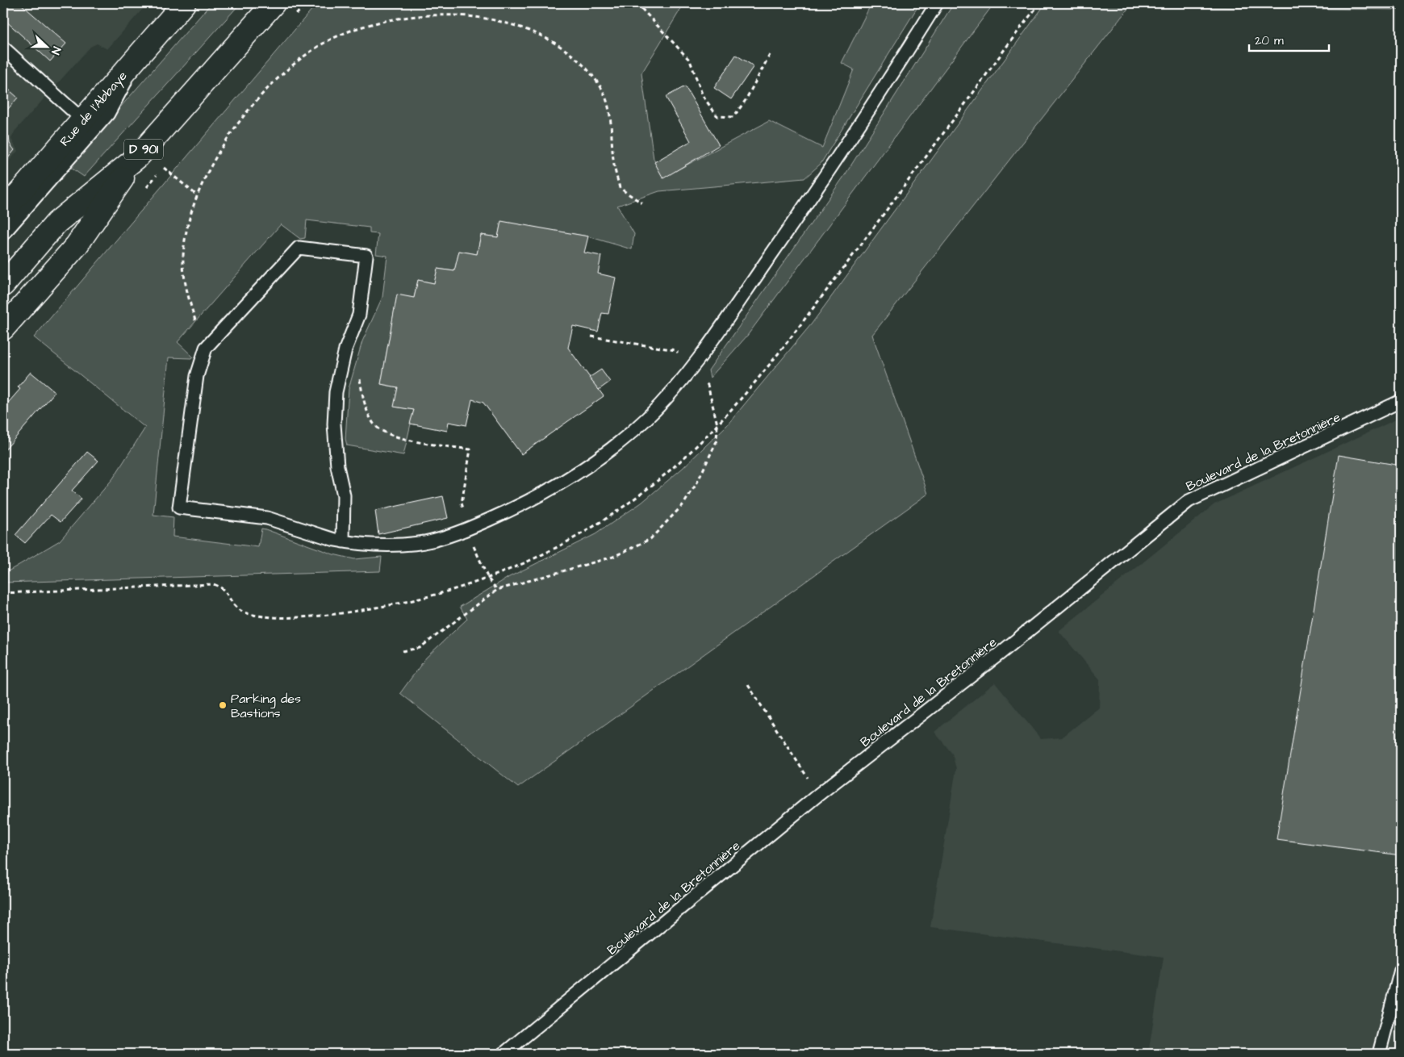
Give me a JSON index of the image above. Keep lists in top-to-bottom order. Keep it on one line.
{"streets":{"main road":["Rue de l'Abbaye","D 901"],"lane":["Boulevard de la Bretonnière"]},"places":["Parking des Bastions"],"scale_bar":"20 m","north":"right"}
